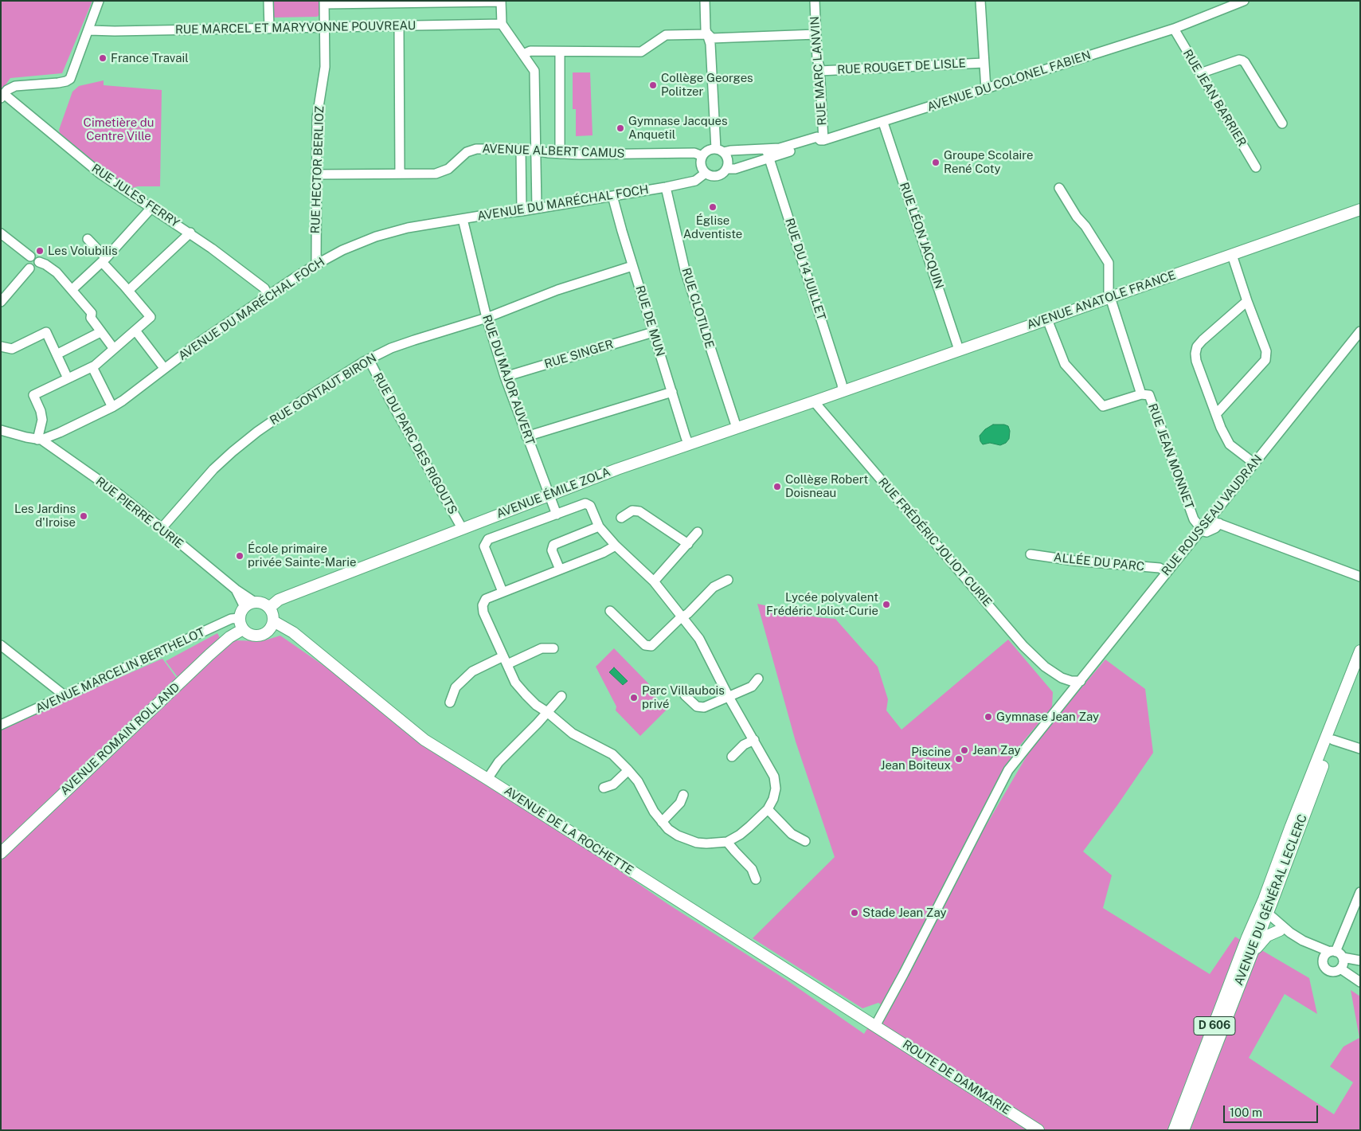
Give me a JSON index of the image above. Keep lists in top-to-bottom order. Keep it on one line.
{"streets":{"main road":["AVENUE ANATOLE FRANCE","AVENUE ÉMILE ZOLA","AVENUE ROMAIN ROLLAND","AVENUE DE LA ROCHETTE","AVENUE DU GÉNÉRAL LECLERC","D 606","ROUTE DE DAMMARIE"],"street":["RUE MARCEL ET MARYVONNE POUVREAU","RUE ROUGET DE LISLE","RUE MARC LANVIN","AVENUE DU COLONEL FABIEN","RUE JEAN BARRIER","AVENUE ALBERT CAMUS","RUE HECTOR BERLIOZ","RUE JULES FERRY","AVENUE DU MARÉCHAL FOCH","RUE LÉON JACQUIN","RUE DU 14 JUILLET","RUE CLOTILDE","RUE DE MUN","RUE SINGER","RUE DU MAJOR AUVERT","RUE GONTAUT BIRON","RUE DU PARC DES RIGOUTS","RUE JEAN MONNET","RUE PIERRE CURIE","RUE ROUSSEAU VAUDRAN","RUE FRÉDÉRIC JOLIOT CURIE","ALLÉE DU PARC","AVENUE MARCELIN BERTHELOT"]},"crossings":[["RUE MARCEL ET MARYVONNE POUVREAU","RUE HECTOR BERLIOZ"],["RUE ROUGET DE LISLE","RUE MARC LANVIN"],["RUE MARC LANVIN","AVENUE DU COLONEL FABIEN"],["AVENUE DU COLONEL FABIEN","RUE JEAN BARRIER"],["AVENUE DU COLONEL FABIEN","RUE LÉON JACQUIN"],["AVENUE DU COLONEL FABIEN","RUE DU 14 JUILLET"],["AVENUE ALBERT CAMUS","RUE HECTOR BERLIOZ"],["AVENUE ALBERT CAMUS","AVENUE DU MARÉCHAL FOCH"],["RUE HECTOR BERLIOZ","AVENUE DU MARÉCHAL FOCH"],["RUE JULES FERRY","AVENUE DU MARÉCHAL FOCH"],["AVENUE DU MARÉCHAL FOCH","RUE CLOTILDE"],["AVENUE DU MARÉCHAL FOCH","RUE DE MUN"],["AVENUE DU MARÉCHAL FOCH","RUE DU MAJOR AUVERT"],["AVENUE DU MARÉCHAL FOCH","RUE PIERRE CURIE"],["RUE LÉON JACQUIN","AVENUE ANATOLE FRANCE"],["RUE DU 14 JUILLET","AVENUE ANATOLE FRANCE"],["RUE DU 14 JUILLET","AVENUE ÉMILE ZOLA"],["AVENUE ANATOLE FRANCE","RUE JEAN MONNET"],["AVENUE ANATOLE FRANCE","AVENUE ÉMILE ZOLA"],["RUE CLOTILDE","AVENUE ÉMILE ZOLA"],["RUE DE MUN","RUE SINGER"],["RUE DE MUN","RUE GONTAUT BIRON"],["RUE DE MUN","AVENUE ÉMILE ZOLA"],["RUE SINGER","RUE DU MAJOR AUVERT"],["RUE DU MAJOR AUVERT","RUE GONTAUT BIRON"],["RUE DU MAJOR AUVERT","AVENUE ÉMILE ZOLA"],["RUE GONTAUT BIRON","RUE DU PARC DES RIGOUTS"],["RUE GONTAUT BIRON","RUE PIERRE CURIE"],["RUE DU PARC DES RIGOUTS","AVENUE ÉMILE ZOLA"],["RUE JEAN MONNET","RUE ROUSSEAU VAUDRAN"],["AVENUE ÉMILE ZOLA","RUE PIERRE CURIE"],["AVENUE ÉMILE ZOLA","RUE FRÉDÉRIC JOLIOT CURIE"],["AVENUE ÉMILE ZOLA","AVENUE MARCELIN BERTHELOT"],["AVENUE ÉMILE ZOLA","AVENUE ROMAIN ROLLAND"],["AVENUE ÉMILE ZOLA","AVENUE DE LA ROCHETTE"],["RUE PIERRE CURIE","AVENUE MARCELIN BERTHELOT"],["RUE PIERRE CURIE","AVENUE ROMAIN ROLLAND"],["RUE PIERRE CURIE","AVENUE DE LA ROCHETTE"],["RUE ROUSSEAU VAUDRAN","RUE FRÉDÉRIC JOLIOT CURIE"],["RUE ROUSSEAU VAUDRAN","ALLÉE DU PARC"],["RUE ROUSSEAU VAUDRAN","AVENUE DE LA ROCHETTE"],["RUE ROUSSEAU VAUDRAN","ROUTE DE DAMMARIE"],["AVENUE MARCELIN BERTHELOT","AVENUE ROMAIN ROLLAND"],["AVENUE MARCELIN BERTHELOT","AVENUE DE LA ROCHETTE"],["AVENUE ROMAIN ROLLAND","AVENUE DE LA ROCHETTE"],["AVENUE DE LA ROCHETTE","ROUTE DE DAMMARIE"]],"parks":["Cimetière du Centre Ville"],"places":["France Travail","Collège Georges Politzer","Gymnase Jacques Anquetil","Groupe Scolaire René Coty","Église Adventiste","Les Volubilis","Collège Robert Doisneau","Les Jardins d'Iroise","École primaire privée Sainte-Marie","Lycée polyvalent Frédéric Joliot-Curie","Parc Villaubois privé","Gymnase Jean Zay","Jean Zay","Piscine Jean Boiteux","Stade Jean Zay"],"scale_bar":"100 m"}
